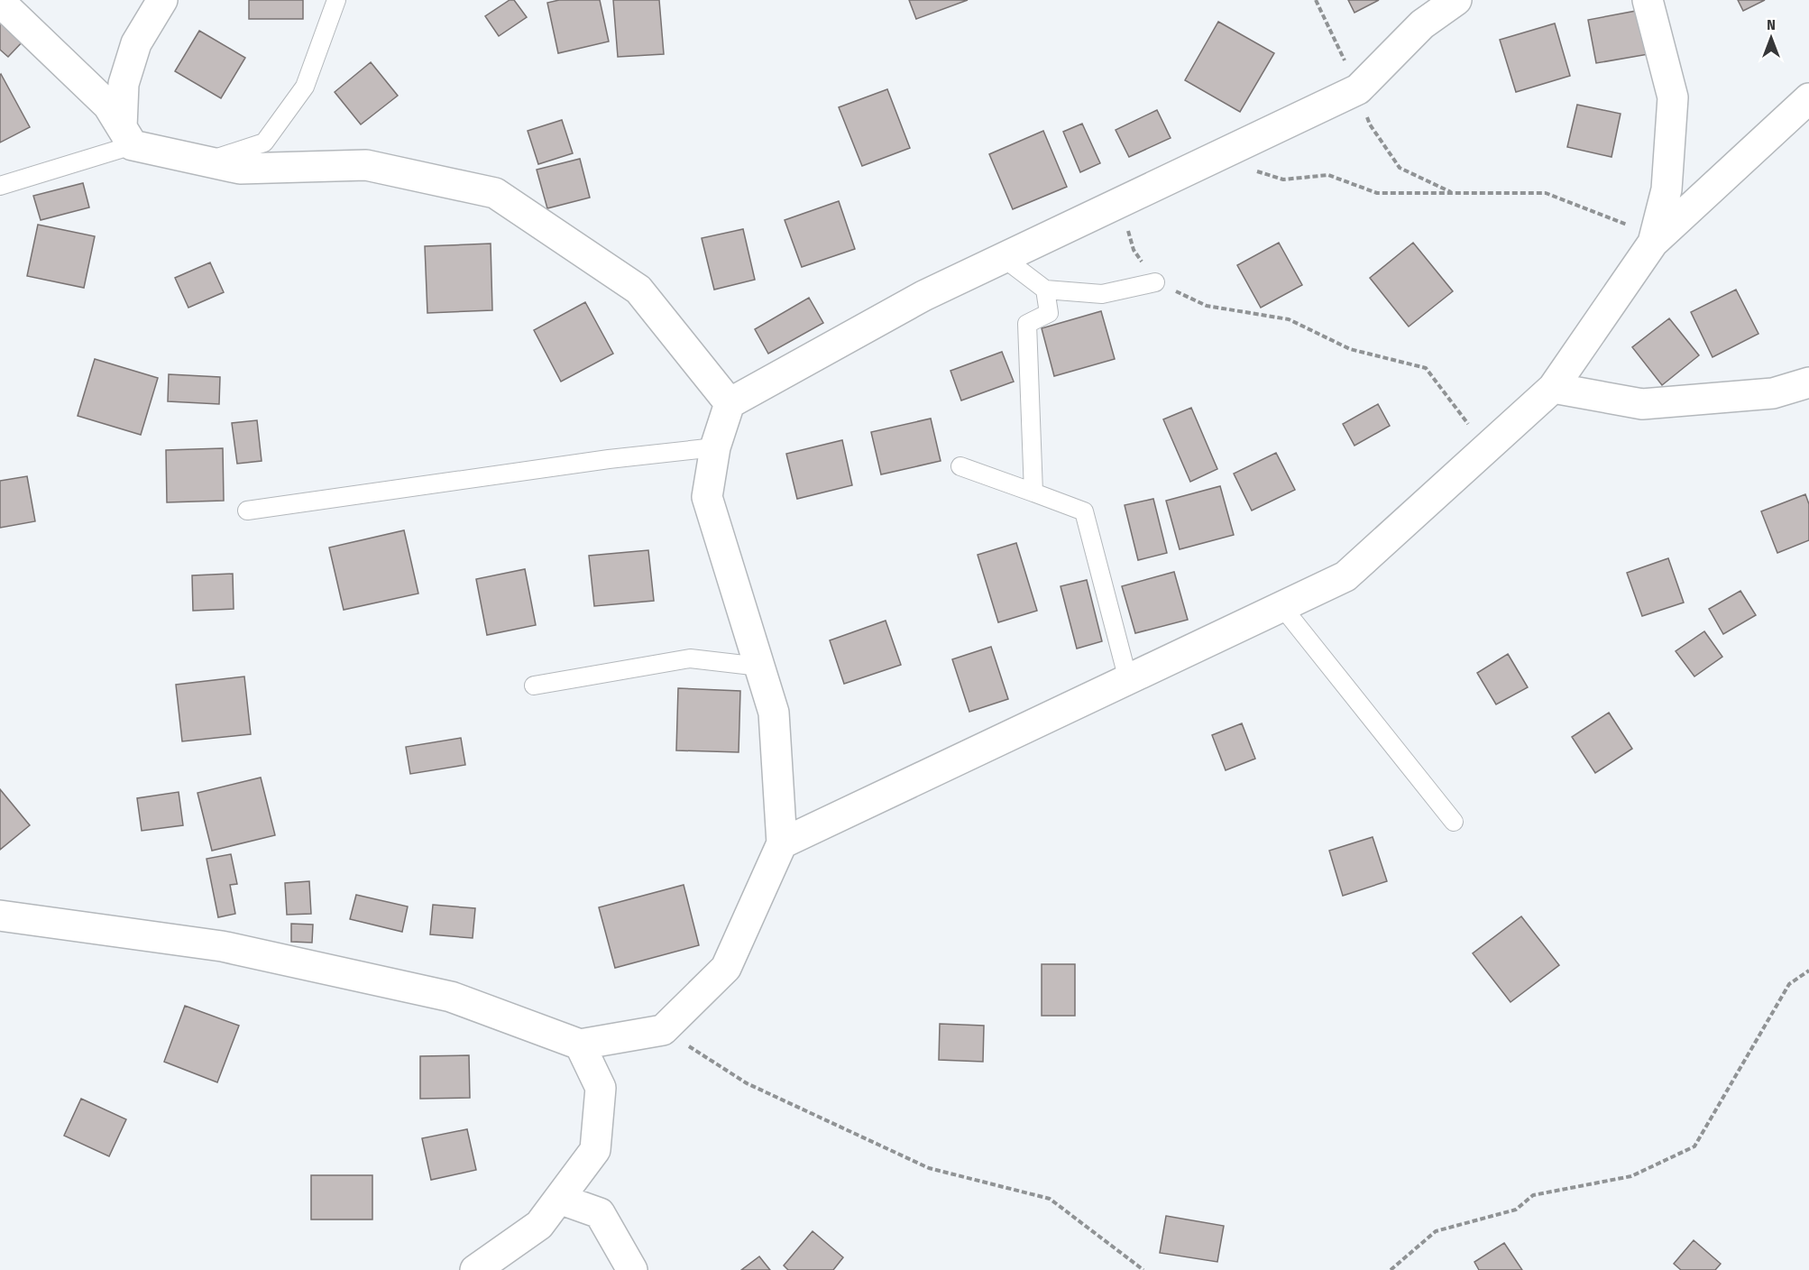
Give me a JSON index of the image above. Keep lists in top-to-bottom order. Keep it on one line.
{"north":"top"}
